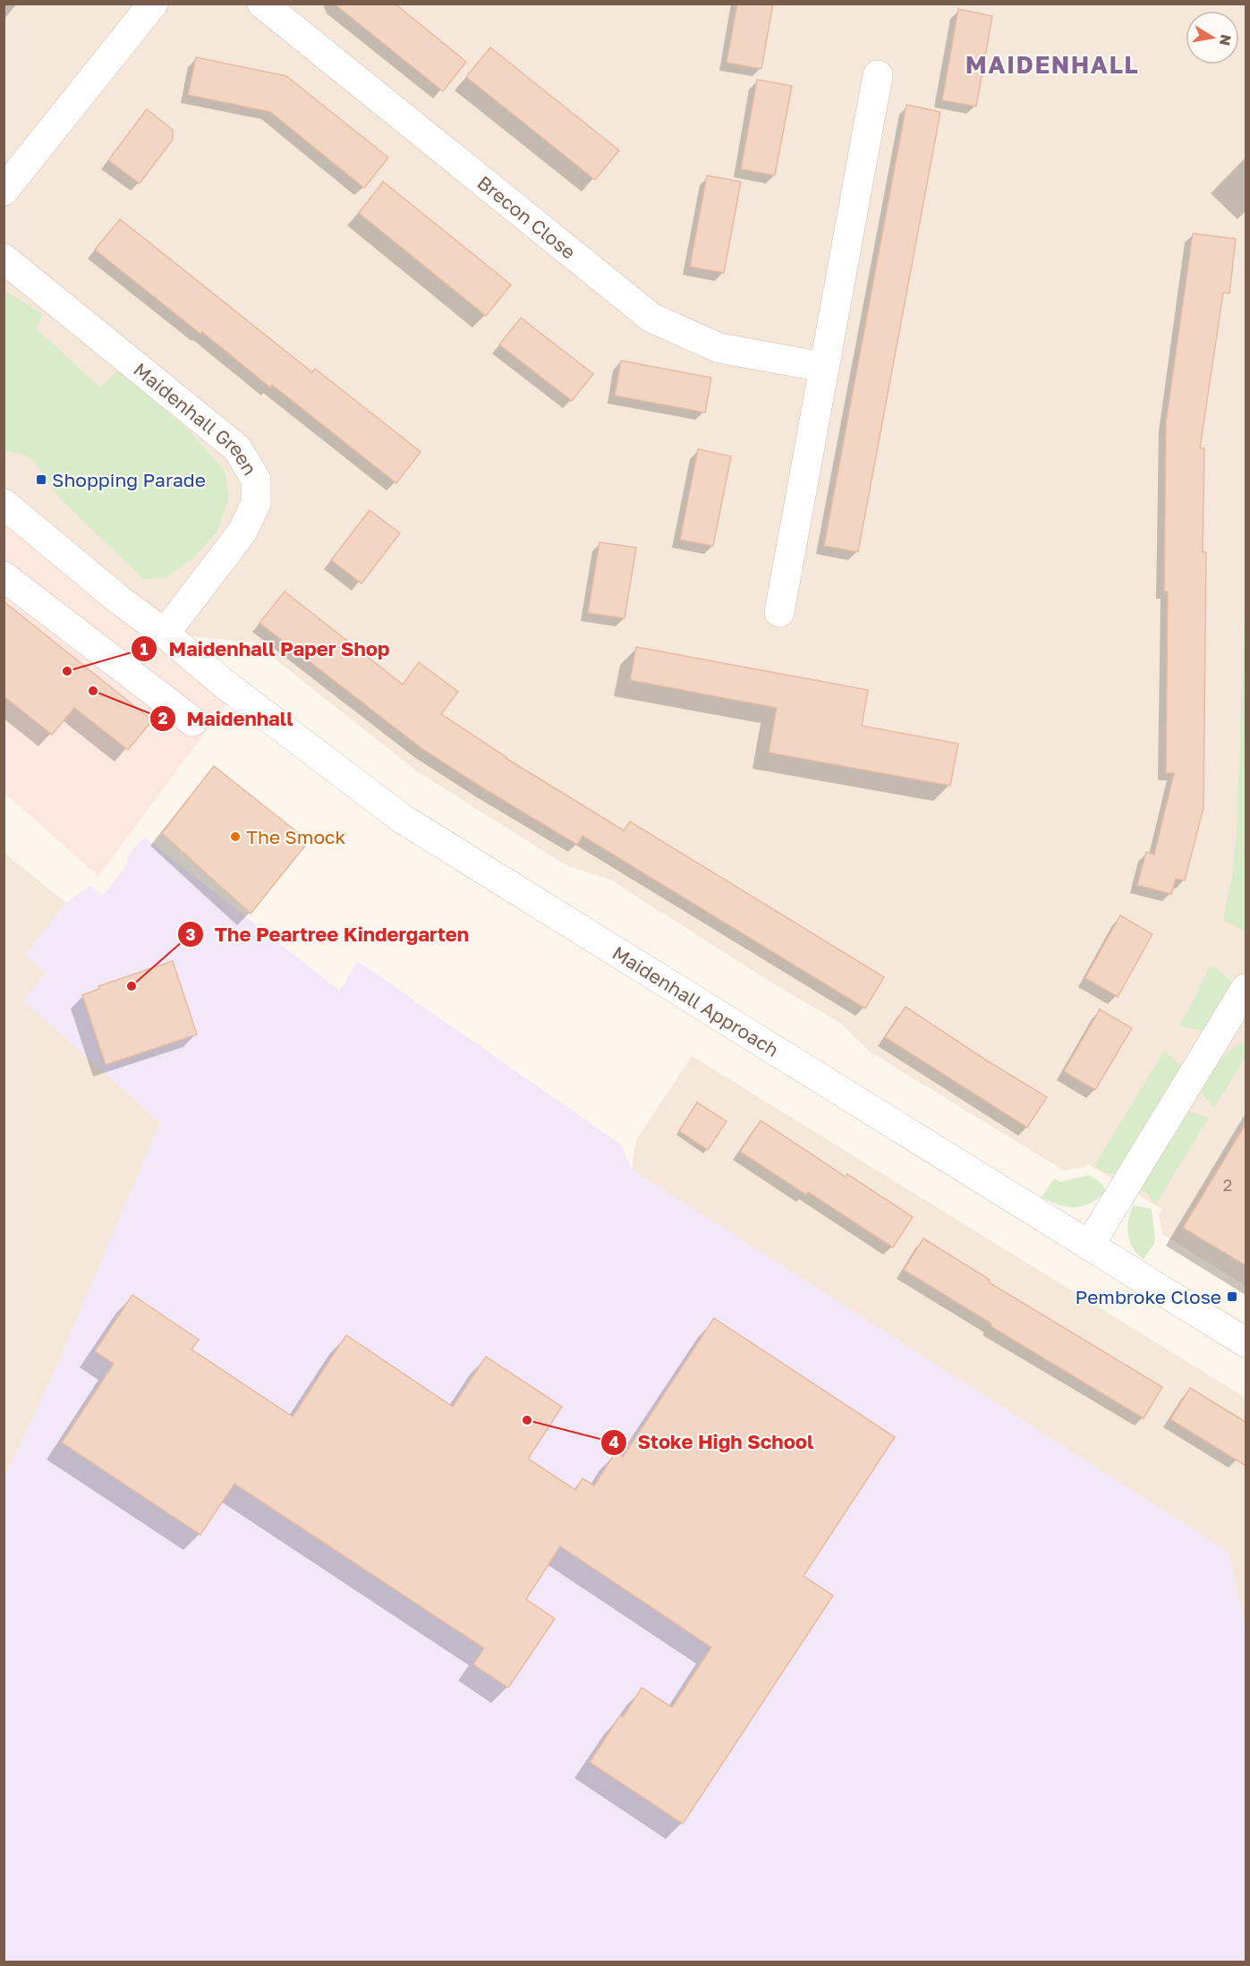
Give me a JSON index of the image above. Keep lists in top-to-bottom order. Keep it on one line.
{"streets":{"street":["Brecon Close","Maidenhall Green","Maidenhall Approach"]},"crossings":[["Maidenhall Green","Maidenhall Approach"]],"districts":["MAIDENHALL"],"places":{"transit":["Shopping Parade","Pembroke Close"],"other":["Maidenhall Paper Shop","Maidenhall","The Smock","The Peartree Kindergarten","Stoke High School"]},"house_numbers":["2"],"north":"right"}
